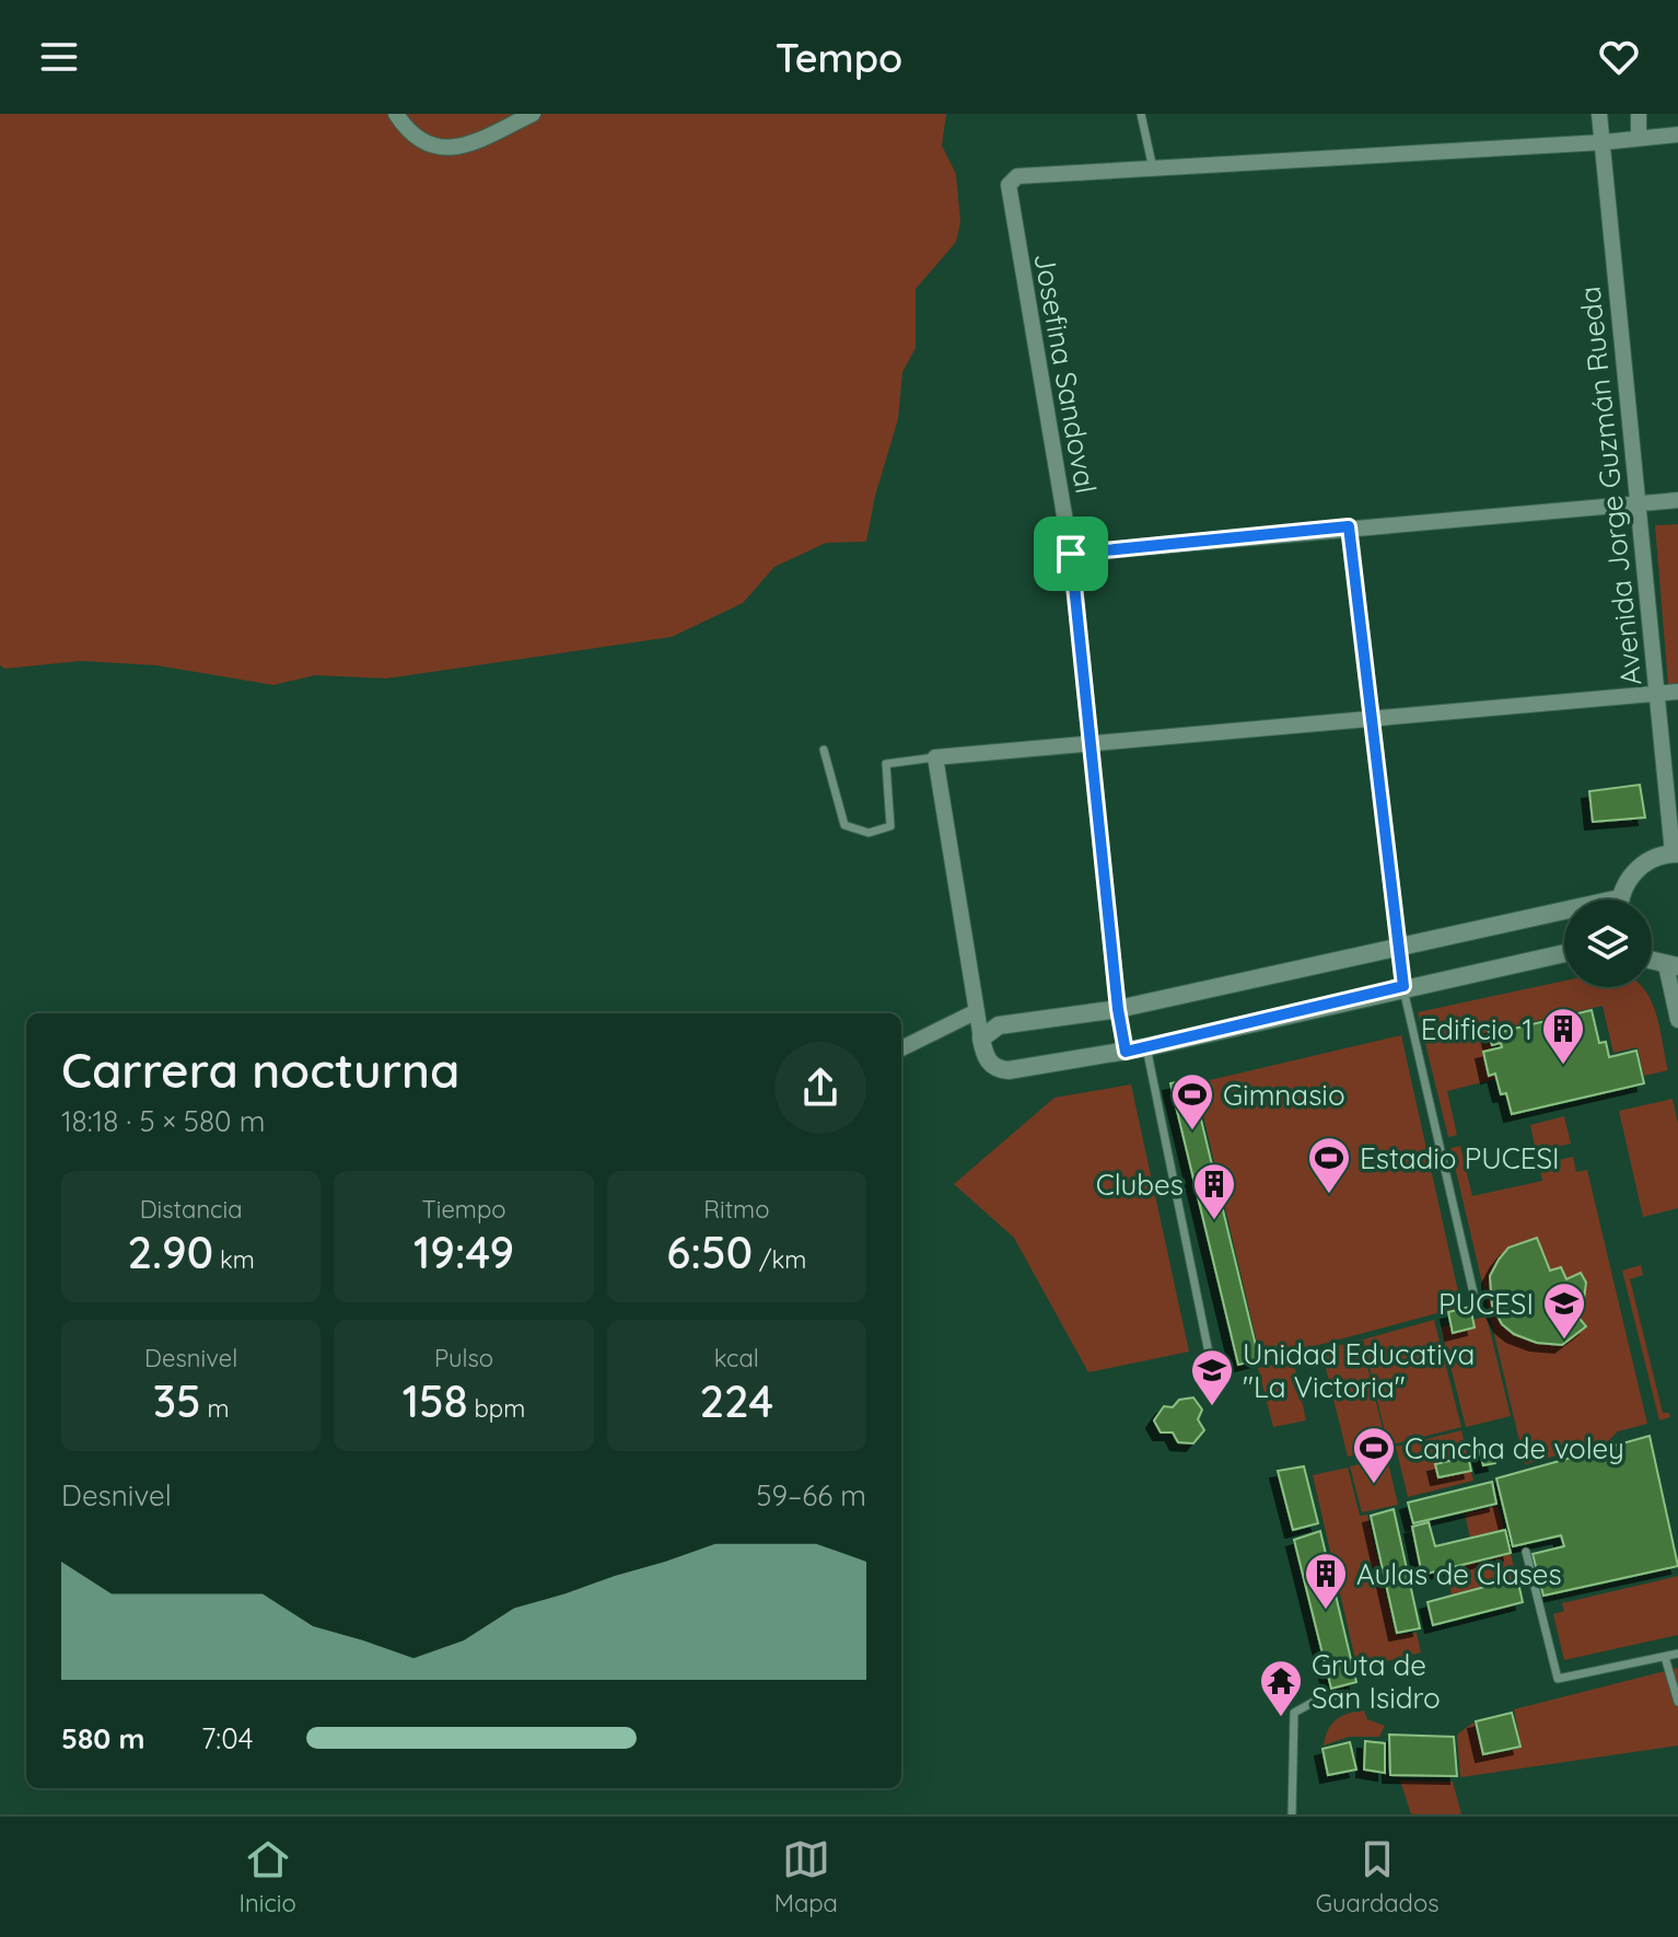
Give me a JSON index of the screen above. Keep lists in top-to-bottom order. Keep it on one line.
{"streets":{"street":["Josefina Sandoval","Avenida Jorge Guzmán Rueda"]},"places":{"building":["Edificio 1","Clubes","Aulas de Clases"],"sports":["Gimnasio","Estadio PUCESI","Cancha de voley"],"school or university":["PUCESI","Unidad Educativa \"La Victoria\""],"temple":["Gruta de San Isidro"]},"page":{"header":"Tempo","heading":["Carrera nocturna","18:18 · 5 × 580 m"],"stats":[["Distancia","2.90 km"],["Tiempo","19:49"],["Ritmo","6:50 /km"],["Desnivel","35 m"],["Pulso","158 bpm"],["kcal","224"]],"chart":["Desnivel","59–66 m"],"list":[{"name":"580 m","note":"7:04"}],"tabs":["Inicio","Mapa","Guardados"]}}
